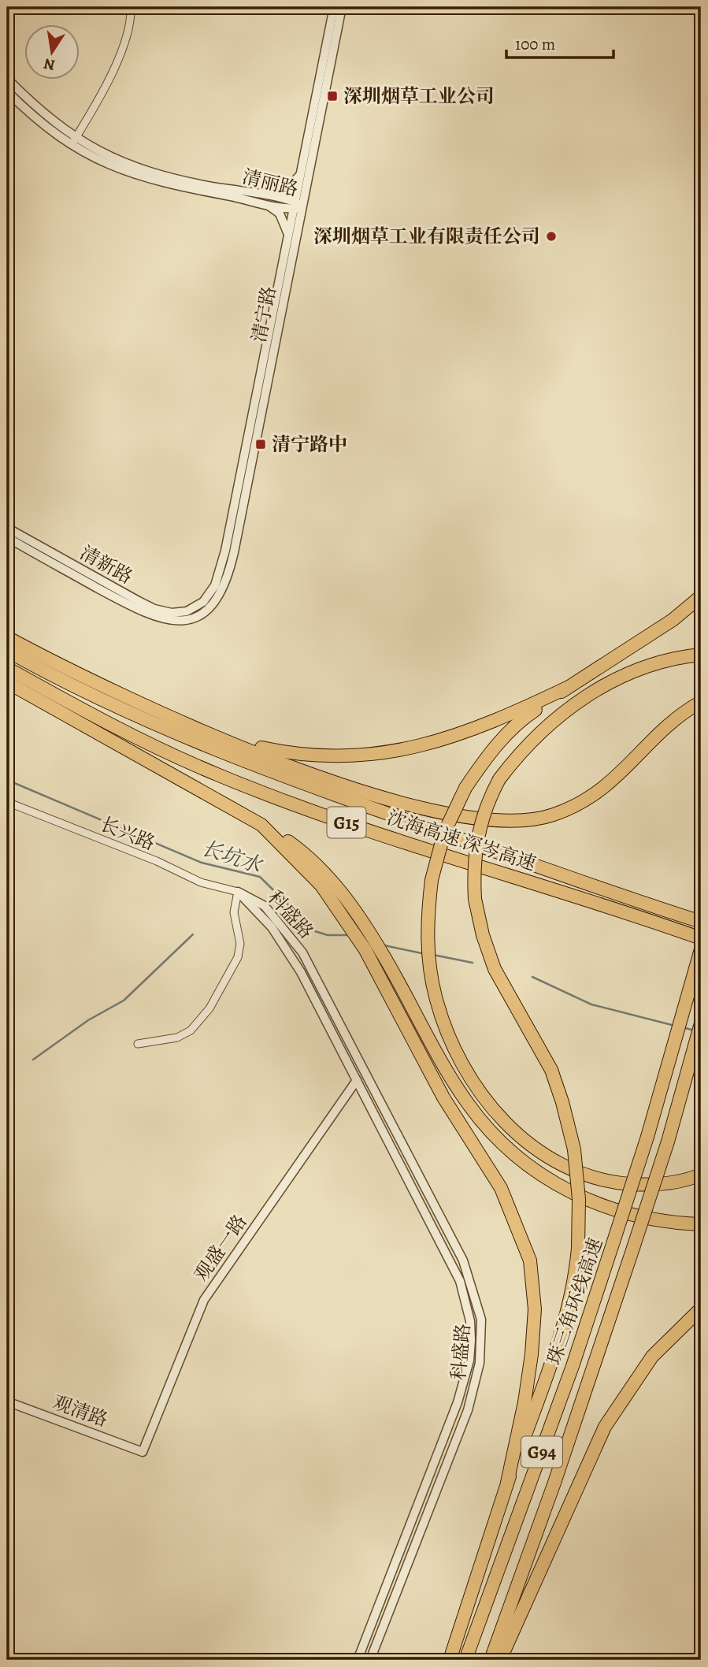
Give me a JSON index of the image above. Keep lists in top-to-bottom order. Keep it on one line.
{"streets":{"highway":["G15","沈海高速 深岑高速","珠三角环线高速","G94"],"street":["清丽路","清宁路","清新路","长兴路","科盛路","观盛一路","观清路"]},"crossings":[["清丽路","清宁路"],["清宁路","清新路"],["长兴路","科盛路"],["科盛路","观盛一路"],["观盛一路","观清路"]],"water":["长坑水"],"places":{"transit":["深圳烟草工业公司","清宁路中"],"other":["深圳烟草工业有限责任公司"]},"scale_bar":"100 m","north":"bottom"}
